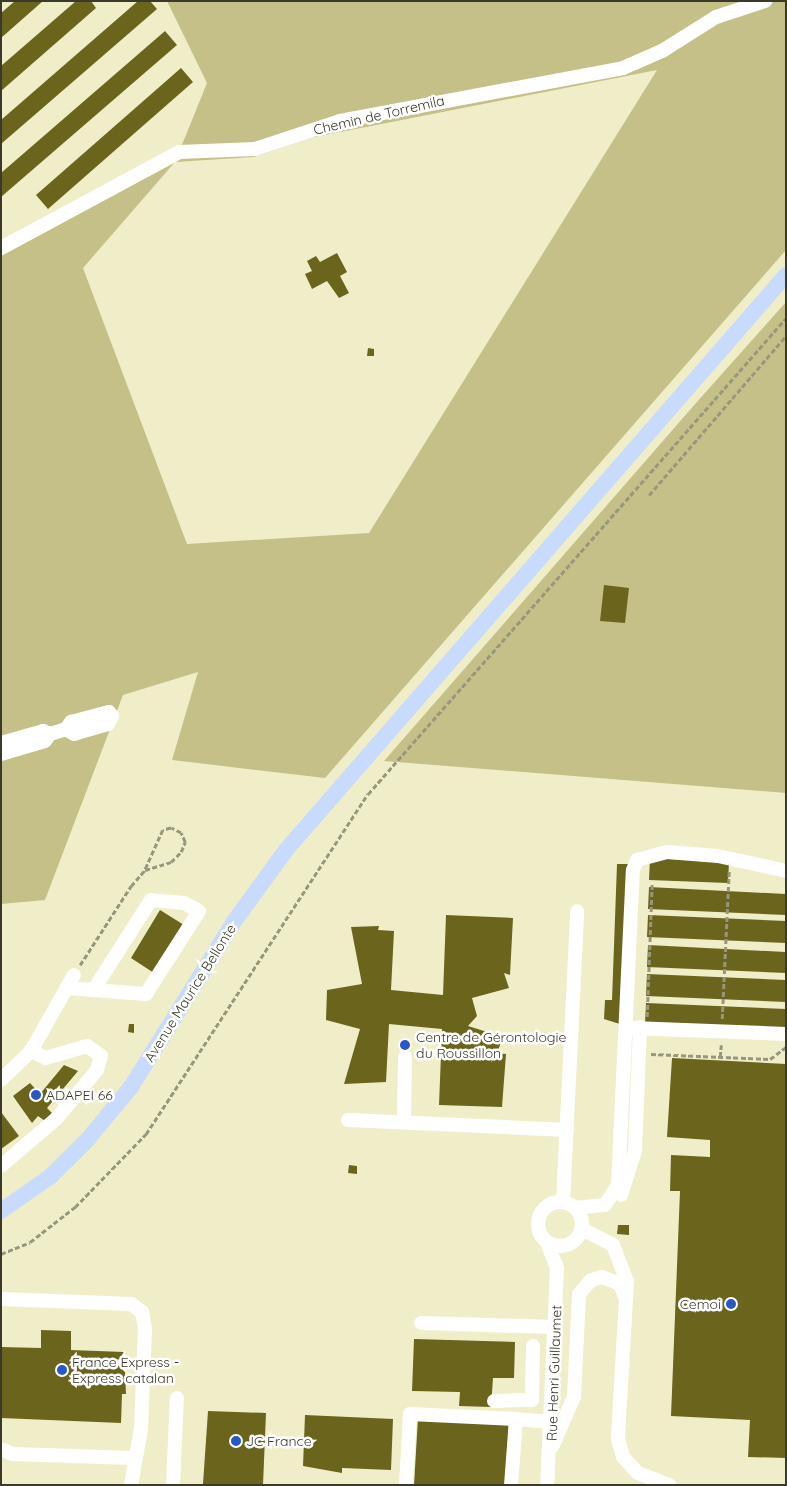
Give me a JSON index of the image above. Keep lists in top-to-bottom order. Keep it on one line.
{"streets":{"main road":["Avenue Maurice Bellonte"],"street":["Chemin de Torremila","Rue Henri Guillaumet"]},"places":["Centre de Gérontologie du Roussillon","ADAPEI 66","Cemoi","France Express - Express catalan","JC France"]}
